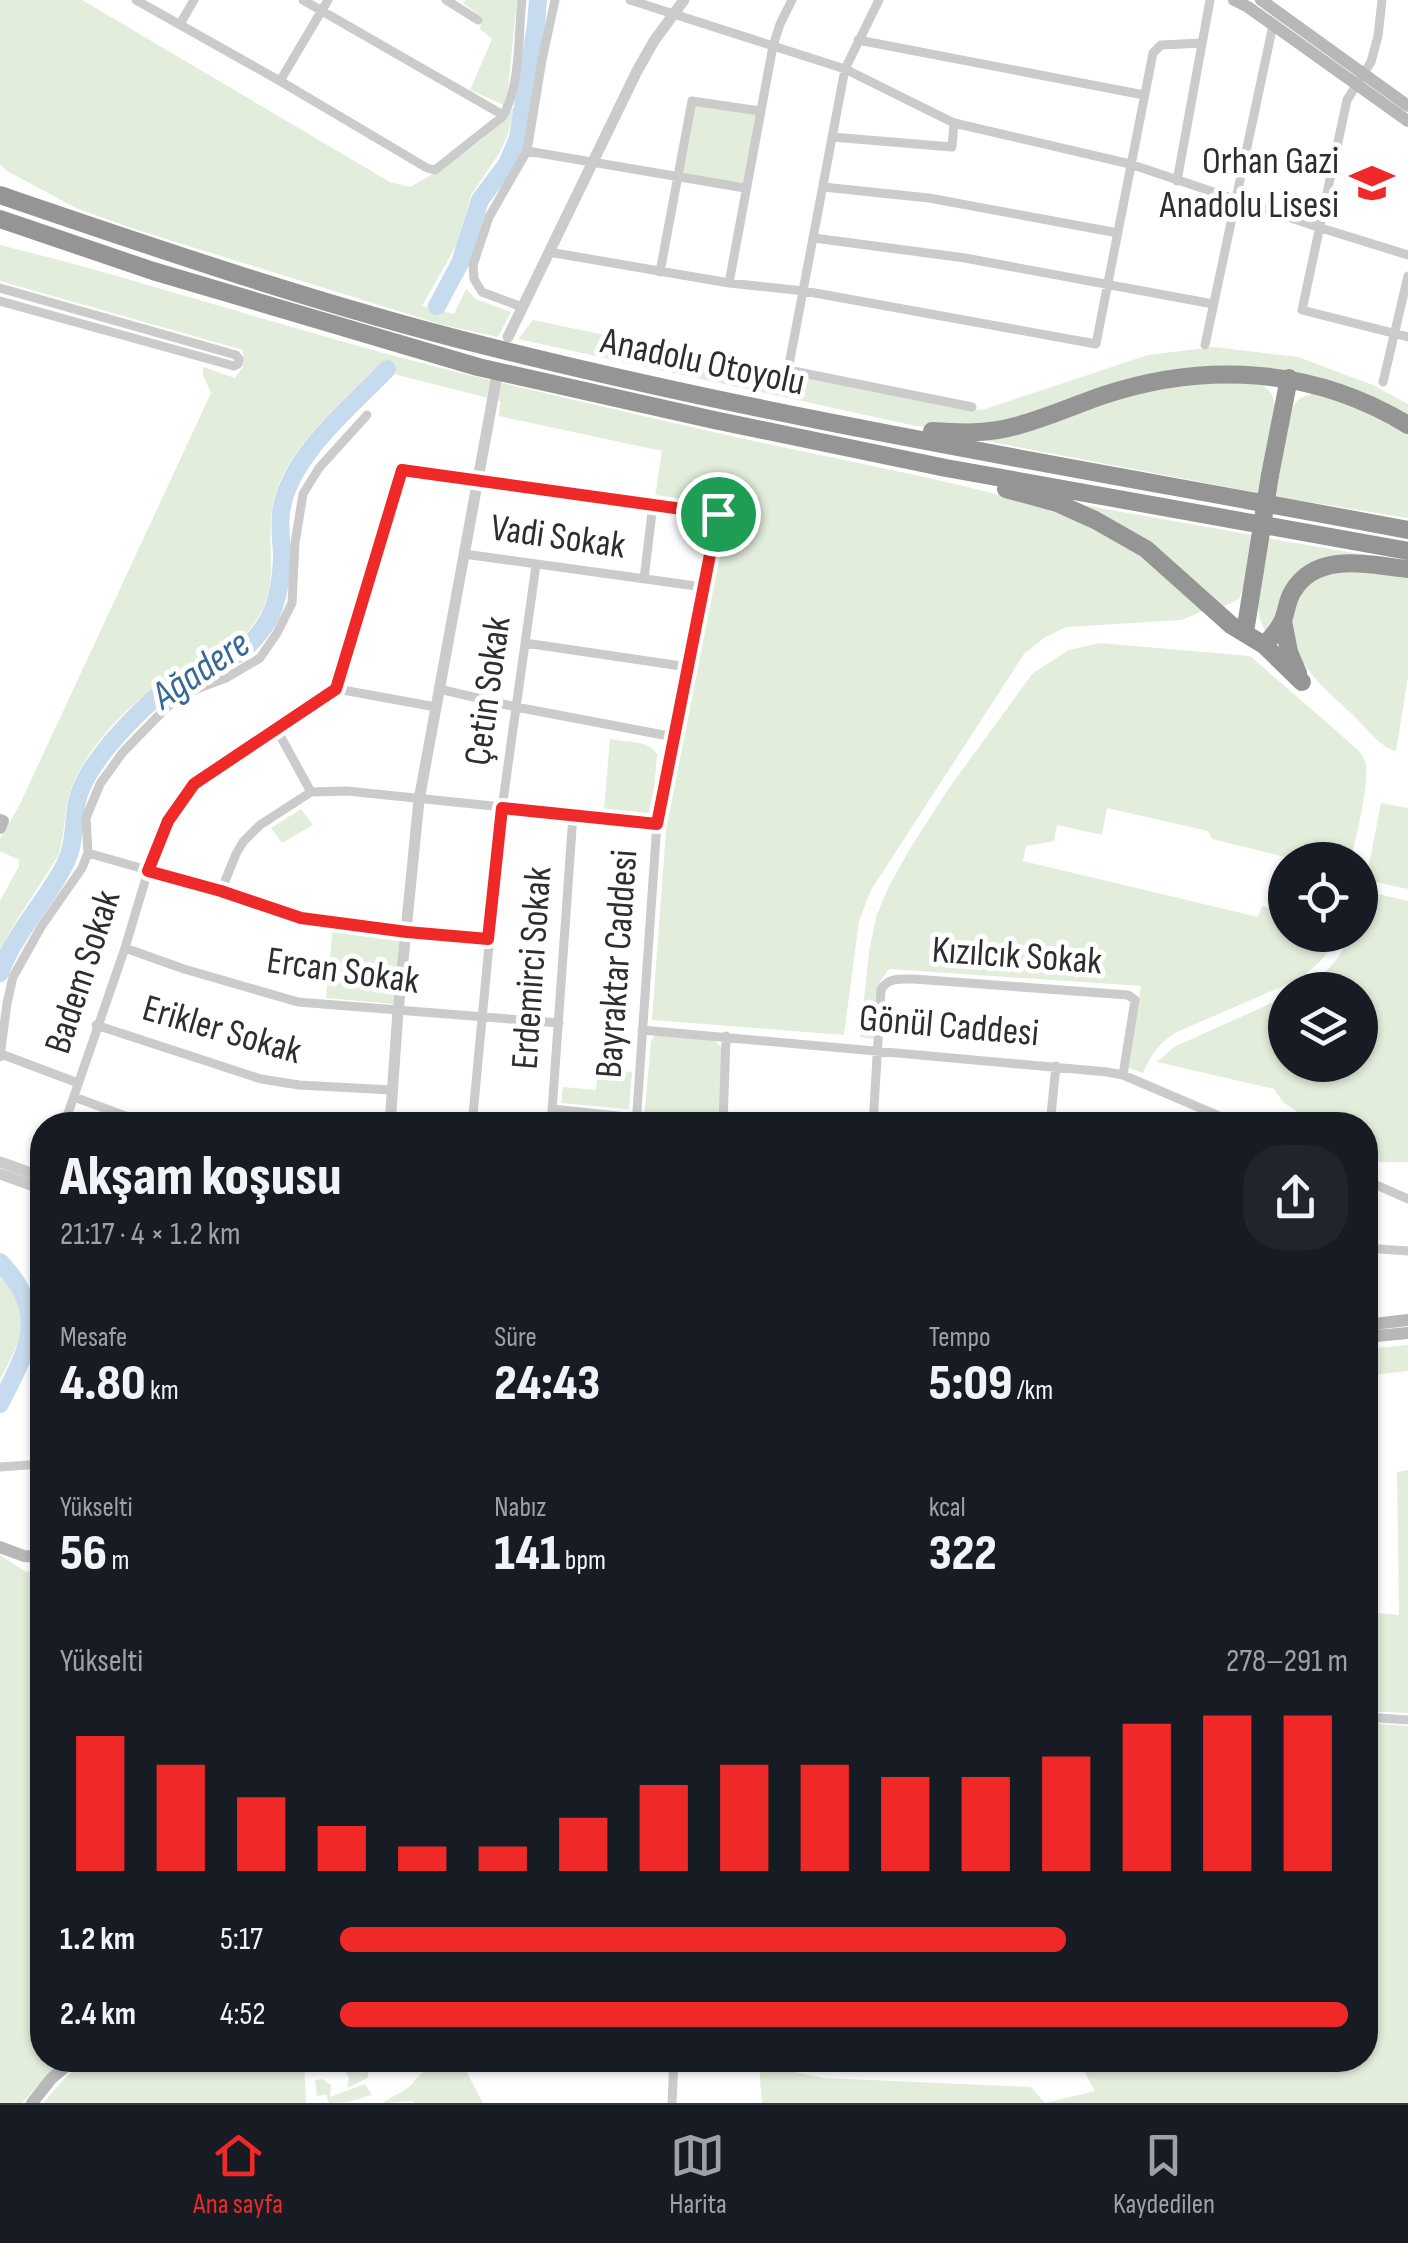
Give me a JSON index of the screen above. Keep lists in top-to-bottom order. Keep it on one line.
{"streets":{"highway":["Anadolu Otoyolu"],"street":["Vadi Sokak","Çetin Sokak","Kızılcık Sokak","Bayraktar Caddesi","Erdemirci Sokak","Ercan Sokak","Badem Sokak","Gönül Caddesi","Erikler Sokak"]},"crossings":[["Vadi Sokak","Çetin Sokak"],["Vadi Sokak","Bayraktar Caddesi"],["Çetin Sokak","Ercan Sokak"],["Kızılcık Sokak","Gönül Caddesi"],["Bayraktar Caddesi","Gönül Caddesi"],["Erdemirci Sokak","Ercan Sokak"],["Ercan Sokak","Badem Sokak"],["Badem Sokak","Erikler Sokak"]],"water":["Ağadere"],"places":{"school or university":["Orhan Gazi Anadolu Lisesi"]},"page":{"heading":["Akşam koşusu","21:17 · 4 × 1.2 km"],"stats":[["Mesafe","4.80 km"],["Süre","24:43"],["Tempo","5:09 /km"],["Yükselti","56 m"],["Nabız","141 bpm"],["kcal","322"]],"chart":["Yükselti","278–291 m"],"list":[{"name":"1.2 km","note":"5:17"},{"name":"2.4 km","note":"4:52"}],"tabs":["Ana sayfa","Harita","Kaydedilen"]}}
